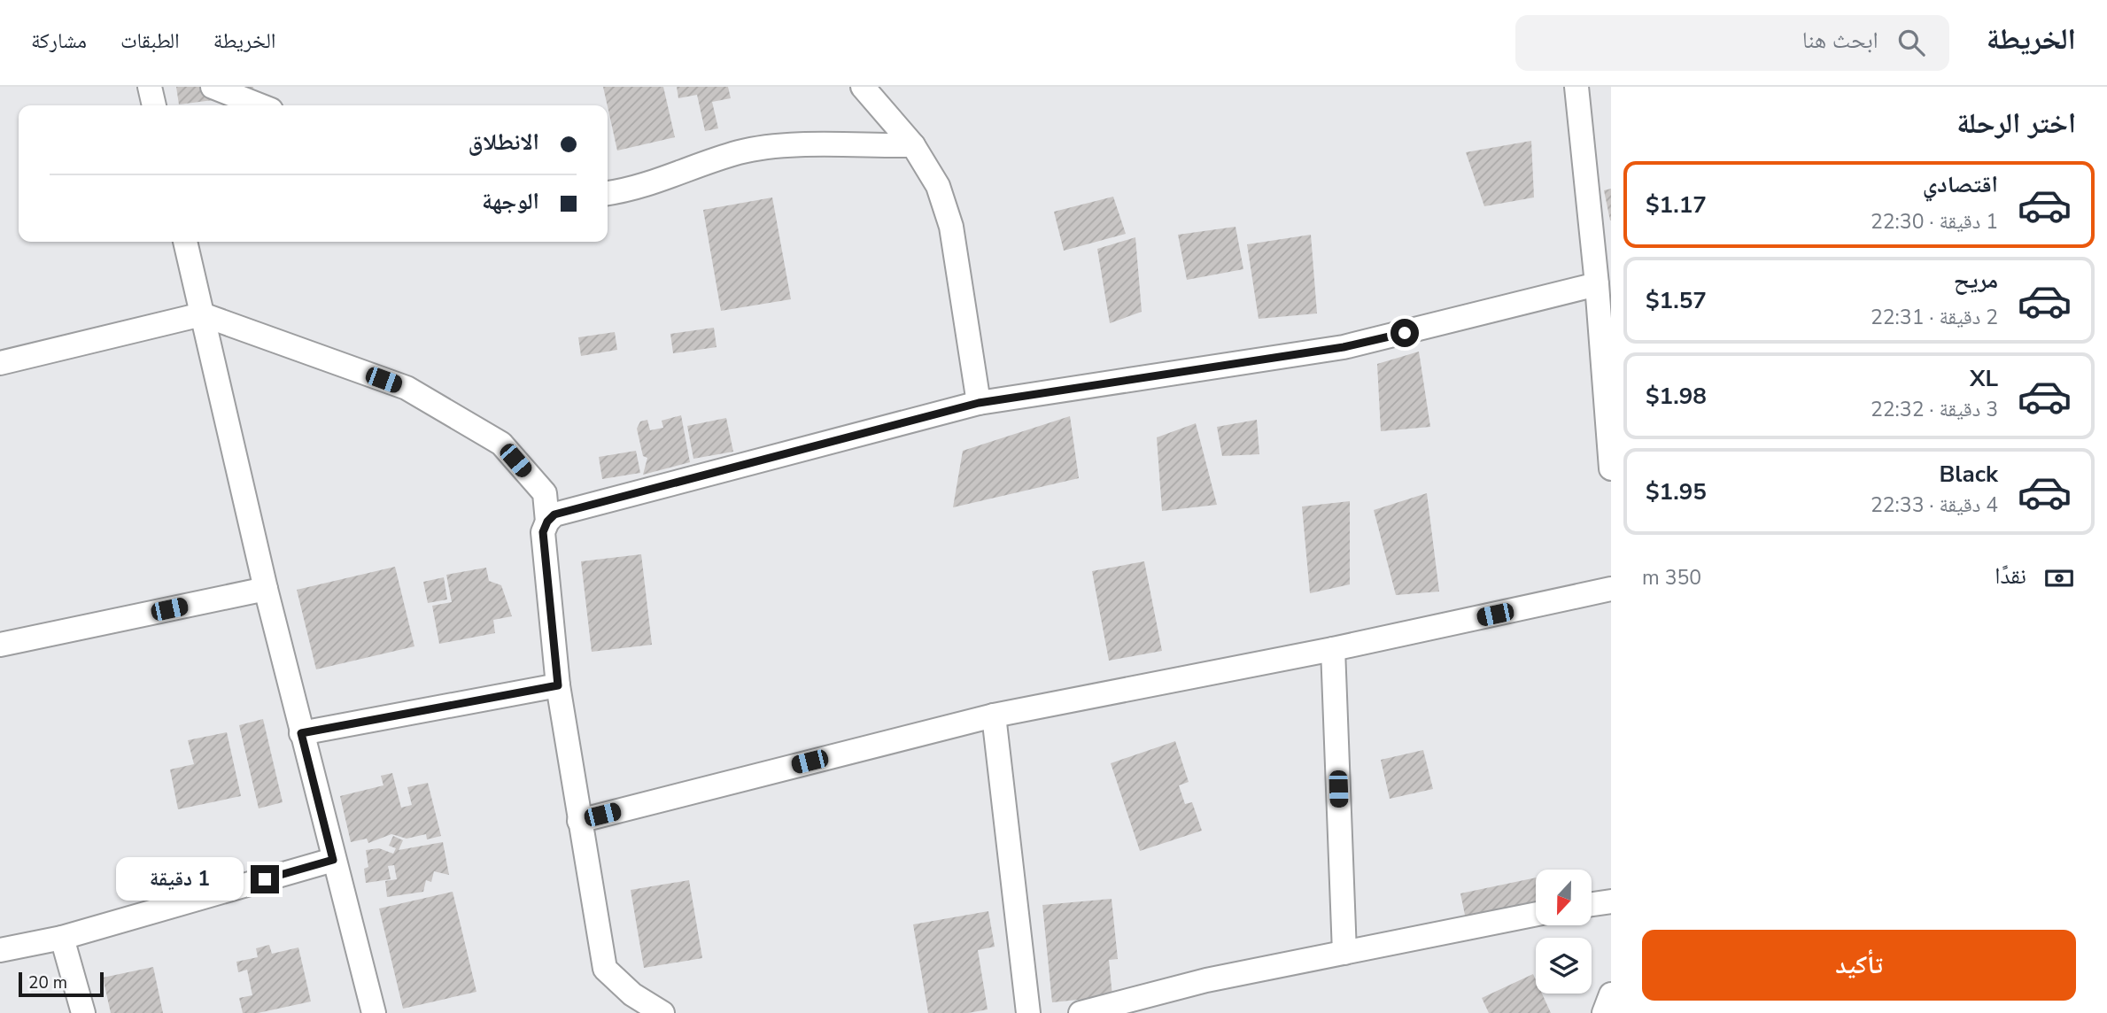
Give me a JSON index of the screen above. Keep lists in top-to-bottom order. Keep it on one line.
{"scale_bar":"20 m","north":"bottom","page":{"header":"الخريطة","search":"ابحث هنا","nav":["الخريطة","الطبقات","مشاركة"],"heading":"اختر الرحلة","banner":["الانطلاق","الوجهة"],"list":[{"name":"اقتصادي","note":"1 دقيقة · 22:30","value":"$1.17"},{"name":"مريح","note":"2 دقيقة · 22:31","value":"$1.57"},{"name":"XL","note":"3 دقيقة · 22:32","value":"$1.98"},{"name":"Black","note":"4 دقيقة · 22:33","value":"$1.95"}],"pay":["نقدًا","350 m"],"bubble":"1 دقيقة","buttons":"تأكيد","scale":"20 m"}}
